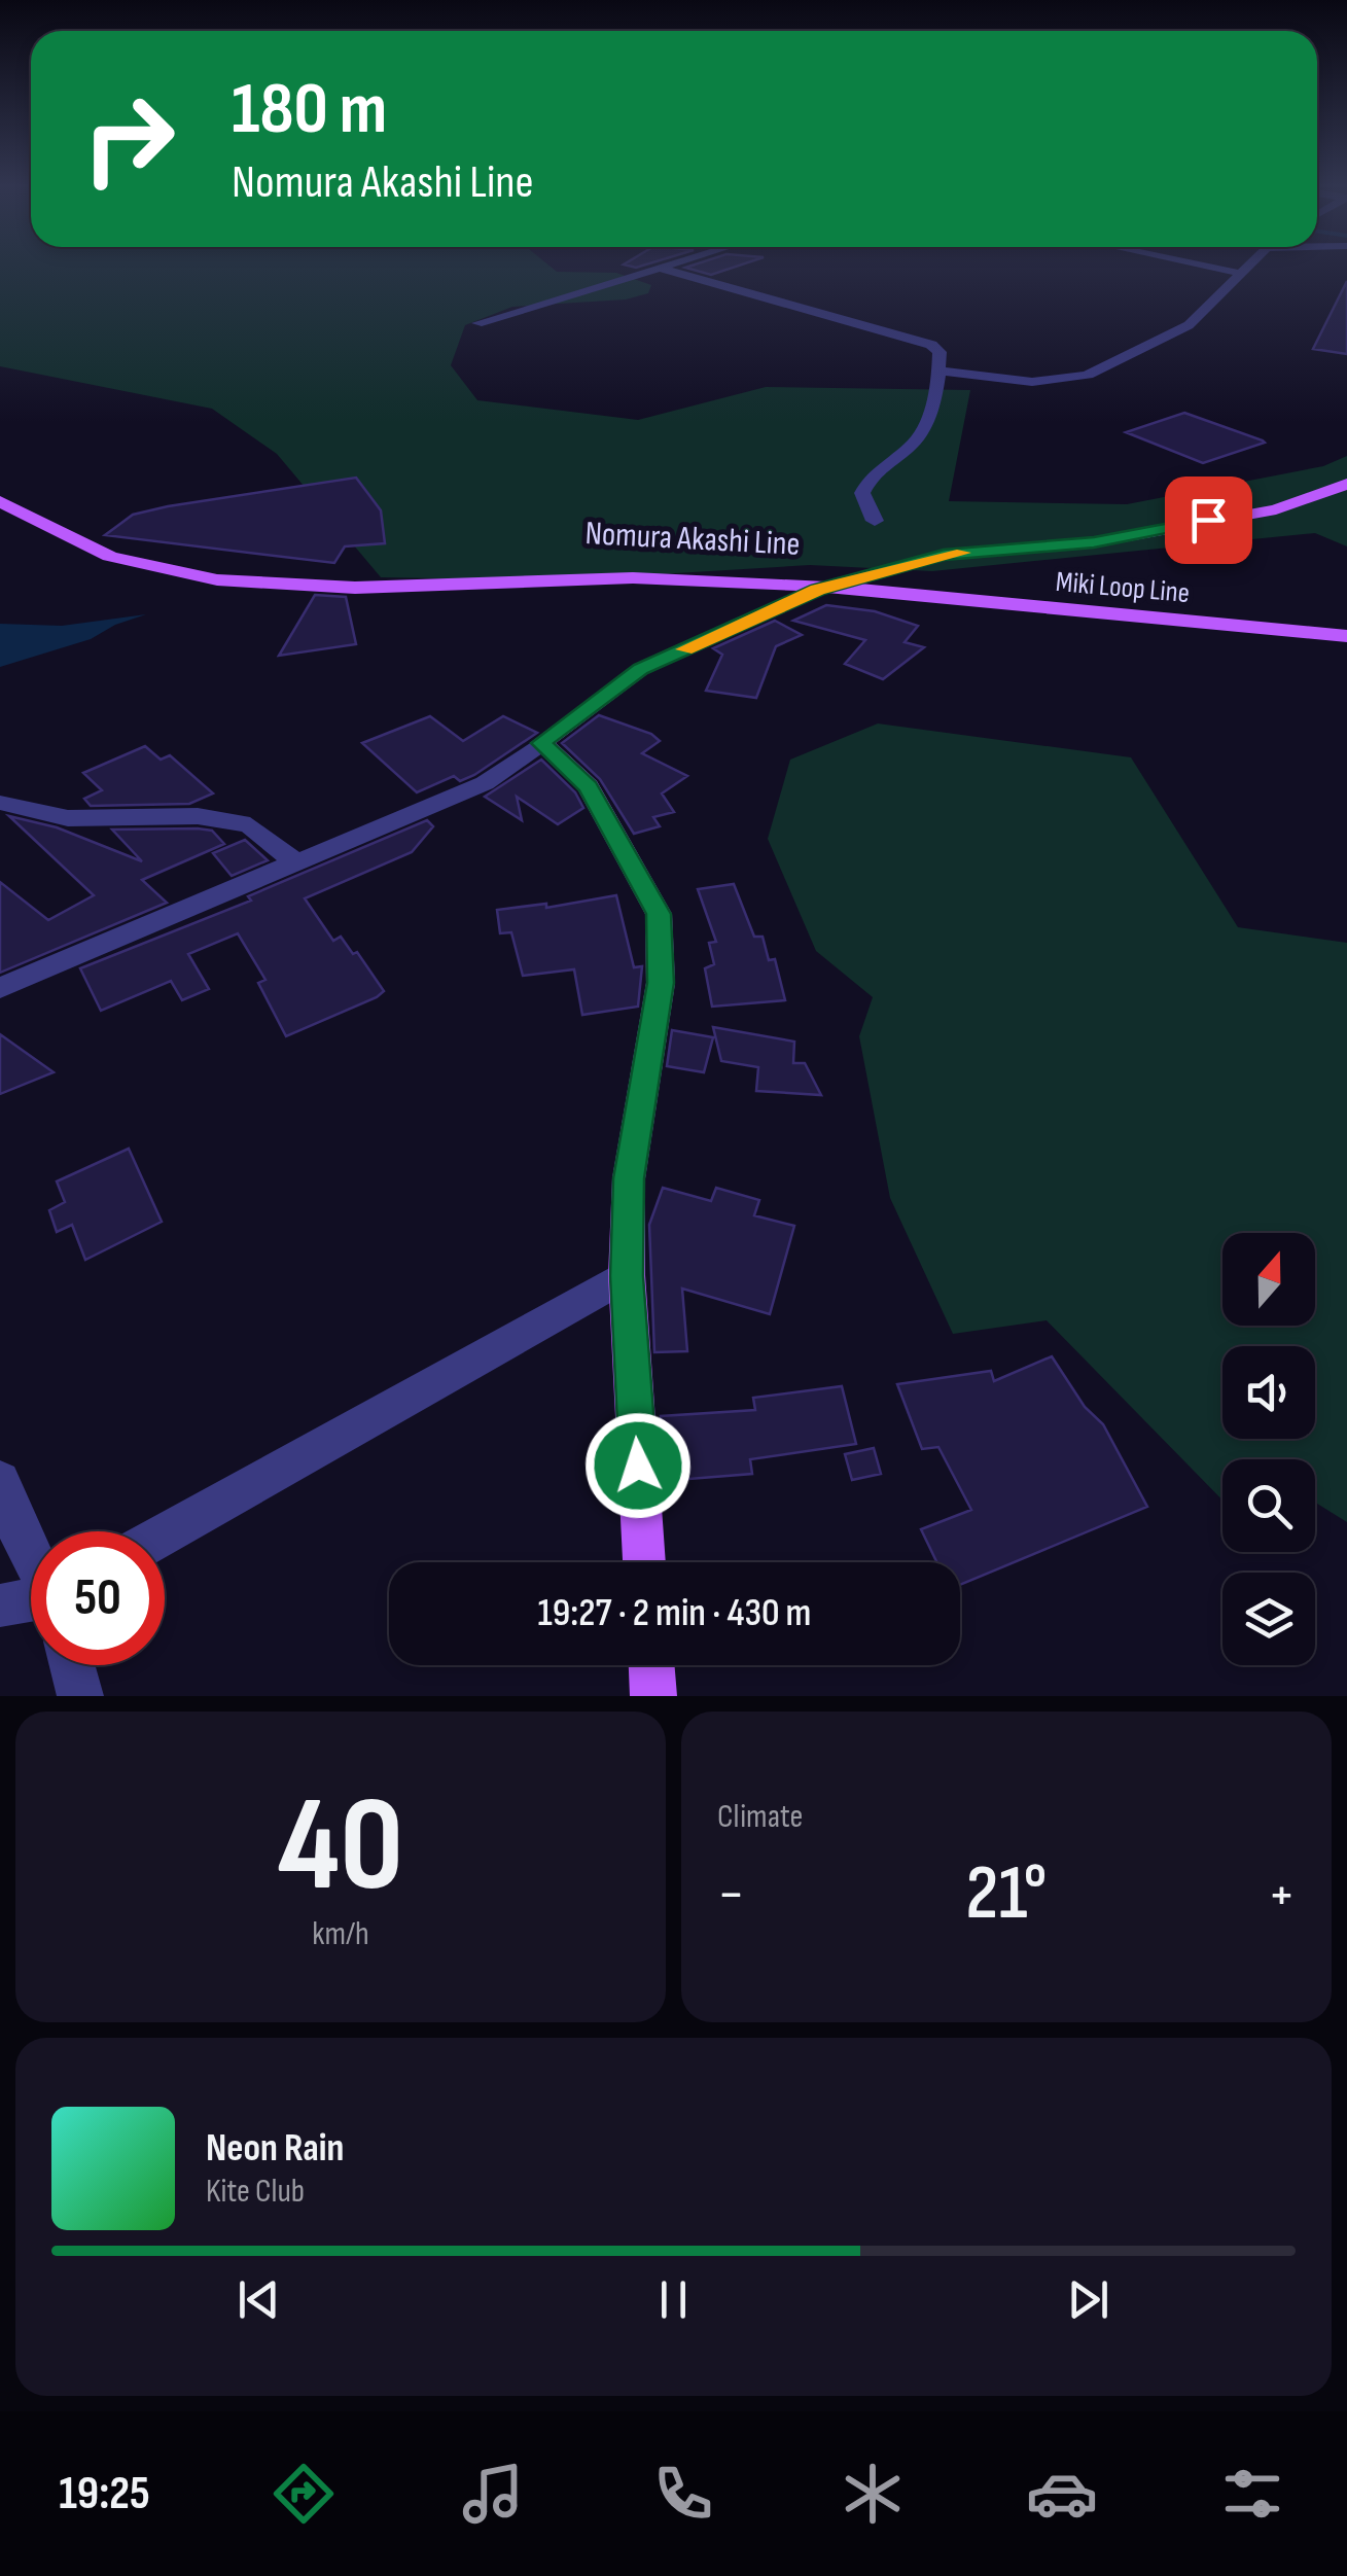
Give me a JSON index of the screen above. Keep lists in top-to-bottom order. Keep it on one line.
{"streets":{"main road":["Nomura Akashi Line","Miki Loop Line"]},"crossings":[["Nomura Akashi Line","Miki Loop Line"]],"north":"top","page":{"turn":["180 m","Nomura Akashi Line"],"limit":"50","trip":"19:27 · 2 min · 430 m","tile":[["40","km/h"],"Climate"],"heat":["−","21°","+"],"song":["Neon Rain","Kite Club"],"tabs":"19:25"}}
